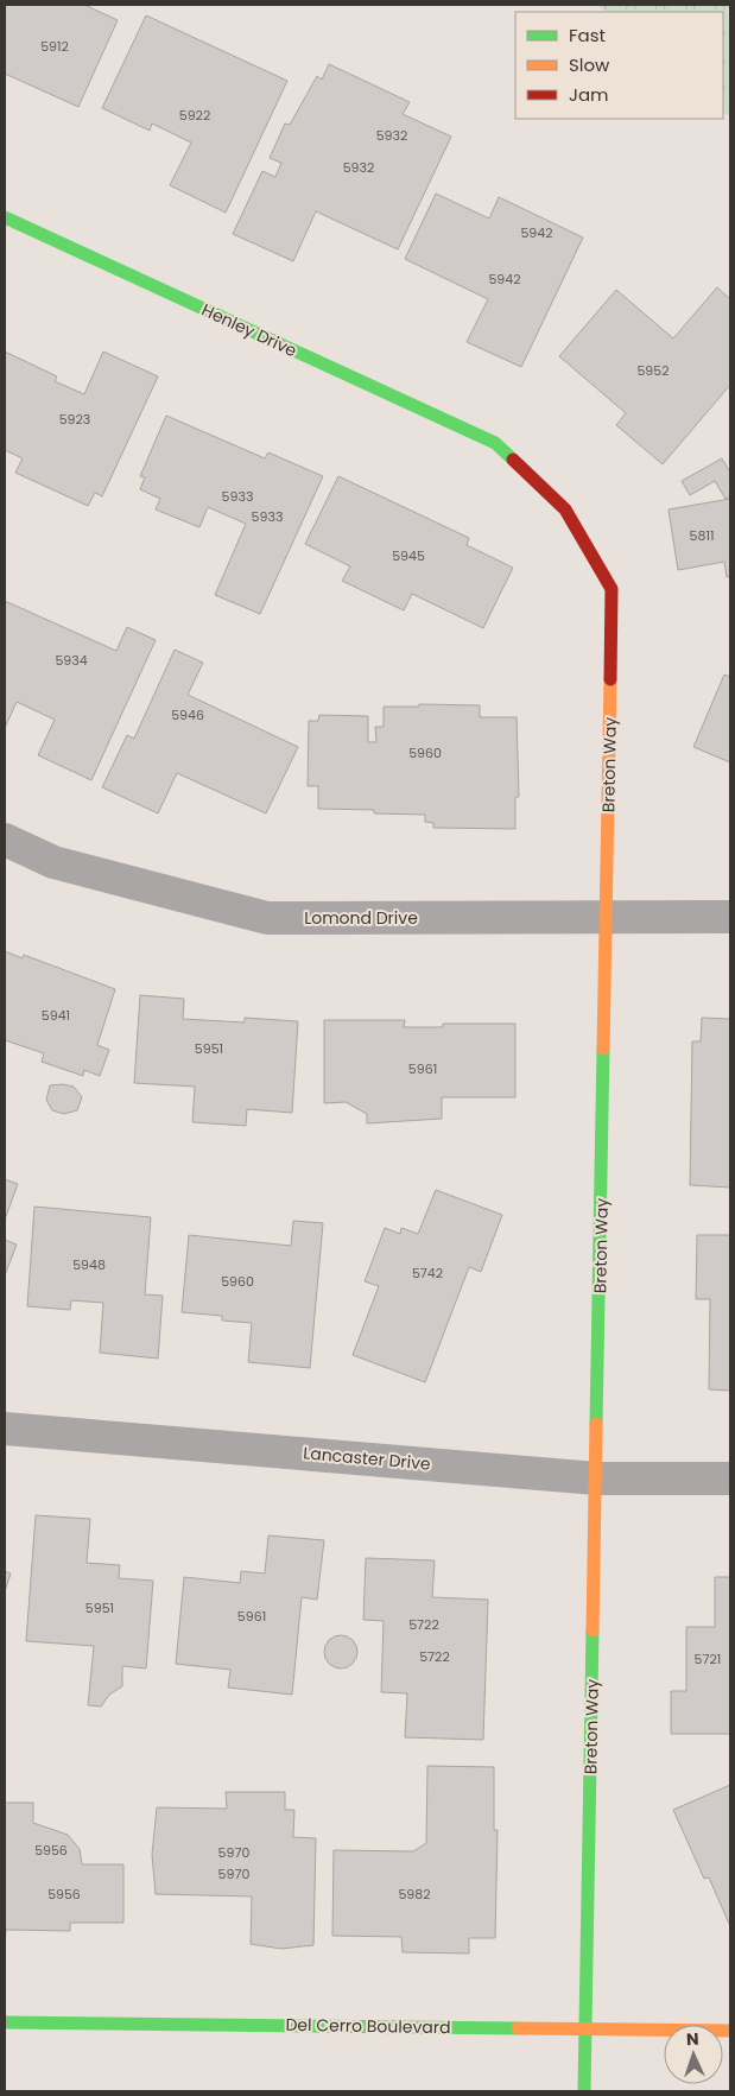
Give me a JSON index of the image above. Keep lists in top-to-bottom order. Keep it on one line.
{"streets":{"street":["Henley Drive","Breton Way","Lomond Drive","Lancaster Drive","Del Cerro Boulevard"]},"crossings":[["Henley Drive","Breton Way"],["Breton Way","Lomond Drive"],["Breton Way","Lancaster Drive"],["Breton Way","Del Cerro Boulevard"]],"house_numbers":["5912","5922","5932","5932","5942","5942","5952","5923","5933","5933","5811","5945","5934","5946","5960","5941","5951","5961","5948","5742","5960","5951","5961","5722","5722","5721","5956","5970","5970","5956","5982"],"legend":["Fast","Slow","Jam"],"north":"top"}
